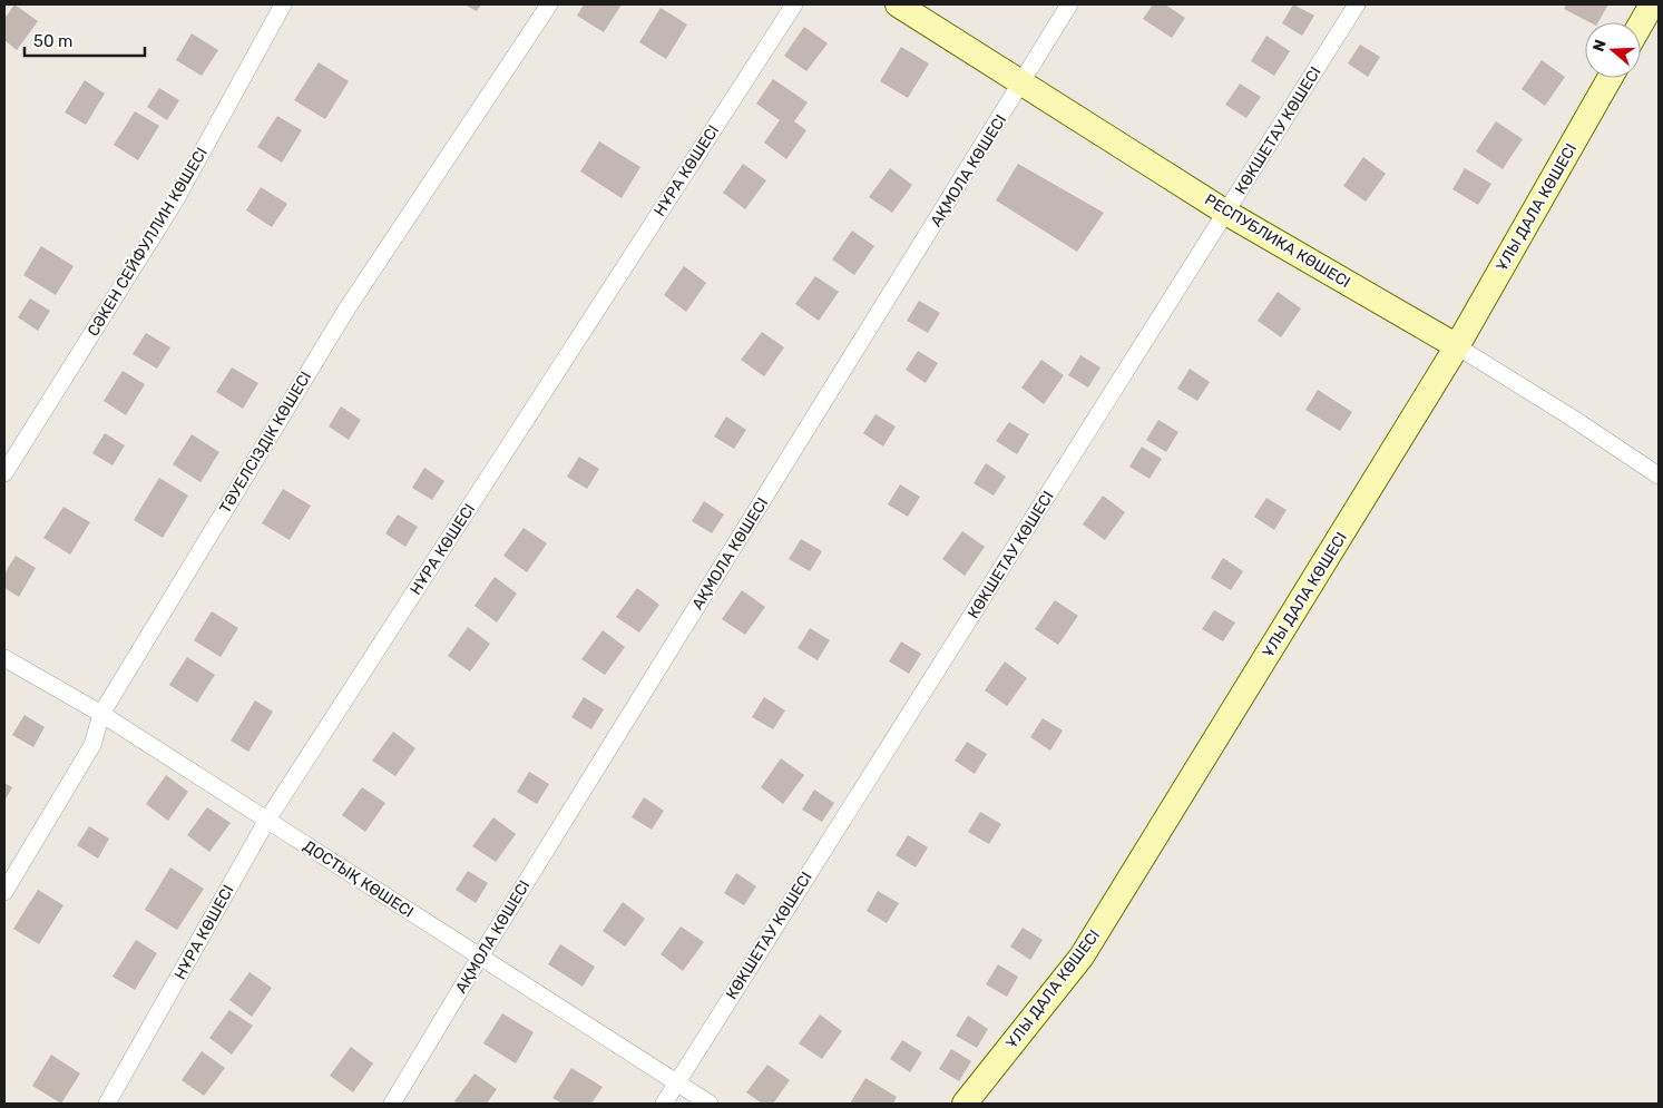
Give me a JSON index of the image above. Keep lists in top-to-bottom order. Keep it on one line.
{"streets":{"street":["КӨКШЕТАУ КӨШЕСІ","НҰРА КӨШЕСІ","АҚМОЛА КӨШЕСІ","ҰЛЫ ДАЛА КӨШЕСІ","РЕСПУБЛИКА КӨШЕСІ","СӘКЕН СЕЙФУЛЛИН КӨШЕСІ","ТӘУЕЛСІЗДІК КӨШЕСІ","ДОСТЫҚ КӨШЕСІ"]},"crossings":[["КӨКШЕТАУ КӨШЕСІ","РЕСПУБЛИКА КӨШЕСІ"],["КӨКШЕТАУ КӨШЕСІ","ДОСТЫҚ КӨШЕСІ"],["НҰРА КӨШЕСІ","ДОСТЫҚ КӨШЕСІ"],["АҚМОЛА КӨШЕСІ","РЕСПУБЛИКА КӨШЕСІ"],["АҚМОЛА КӨШЕСІ","ДОСТЫҚ КӨШЕСІ"],["ҰЛЫ ДАЛА КӨШЕСІ","РЕСПУБЛИКА КӨШЕСІ"],["ТӘУЕЛСІЗДІК КӨШЕСІ","ДОСТЫҚ КӨШЕСІ"]],"scale_bar":"50 m","north":"left"}
